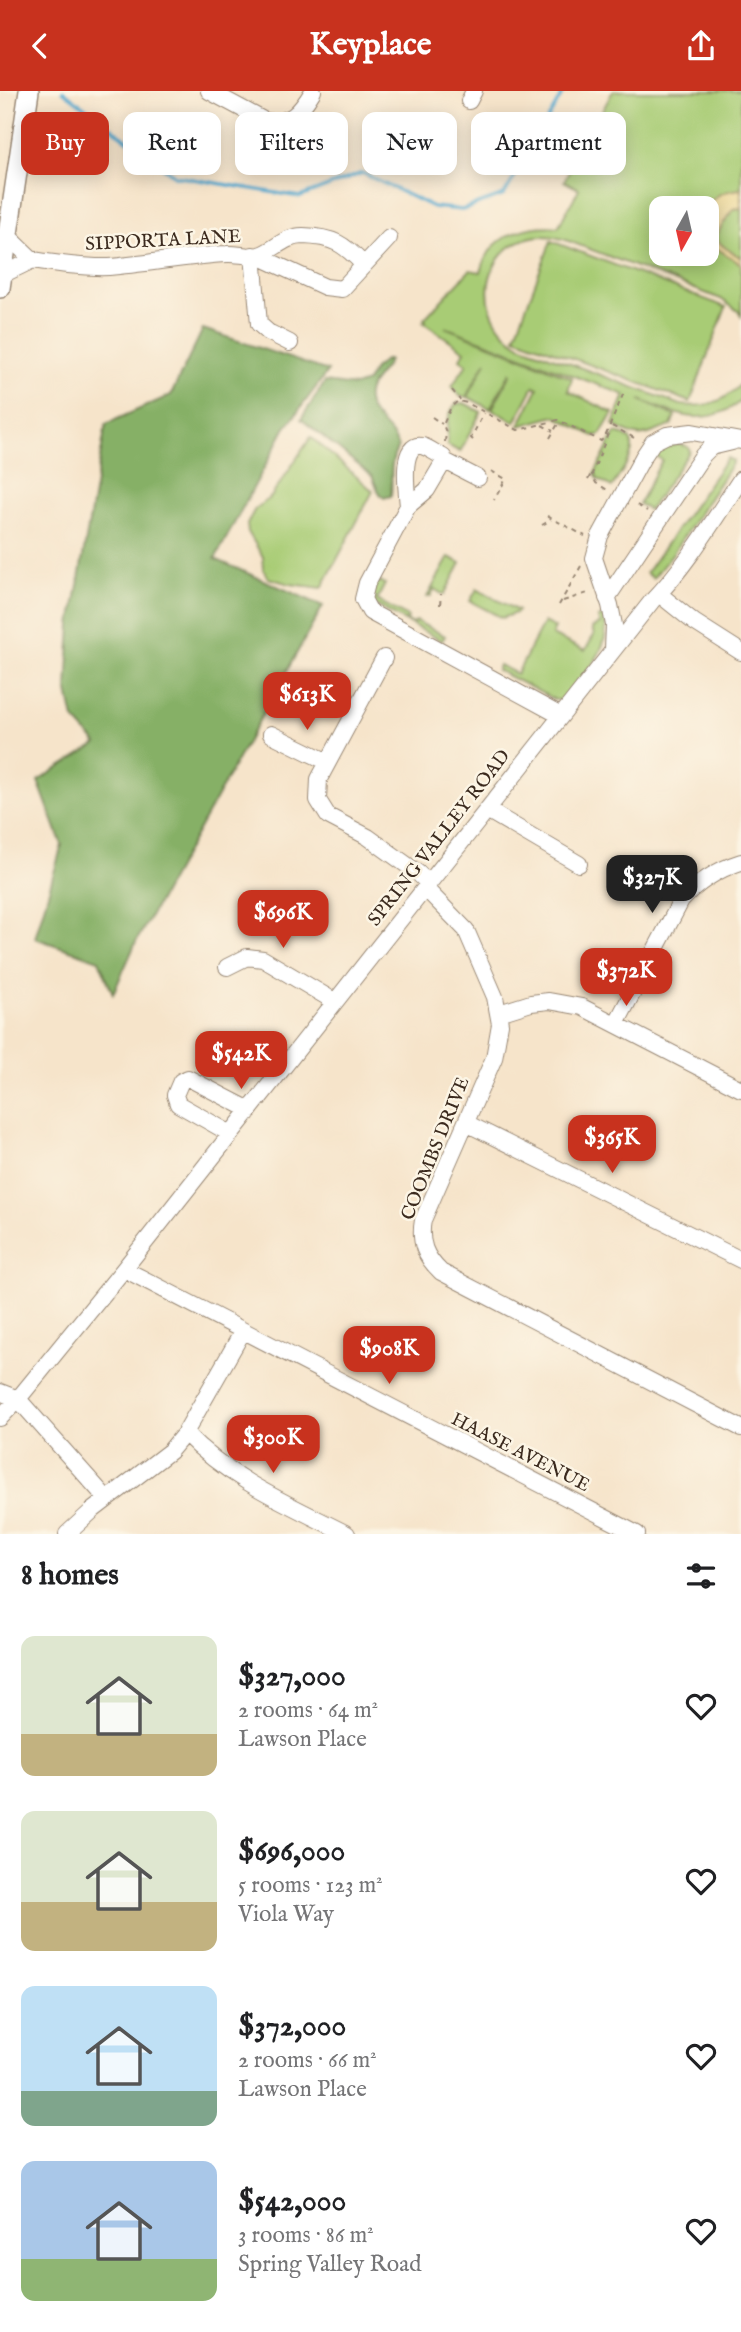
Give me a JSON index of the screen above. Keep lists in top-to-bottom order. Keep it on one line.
{"streets":{"street":["SIPPORTA LANE","SPRING VALLEY ROAD","COOMBS DRIVE","HAASE AVENUE"]},"crossings":[["SPRING VALLEY ROAD","COOMBS DRIVE"],["SPRING VALLEY ROAD","HAASE AVENUE"]],"north":"bottom","page":{"header":"Keyplace","chip":["Buy","Rent","Filters","New","Apartment"],"price":["$613K","$327K","$696K","$372K","$542K","$365K","$908K","$300K"],"heading":"8 homes","list":[{"name":"$327,000","note":"2 rooms · 64 m² · Lawson Place"},{"name":"$696,000","note":"5 rooms · 123 m² · Viola Way"},{"name":"$372,000","note":"2 rooms · 66 m² · Lawson Place"},{"name":"$542,000","note":"3 rooms · 86 m² · Spring Valley Road"}]}}
